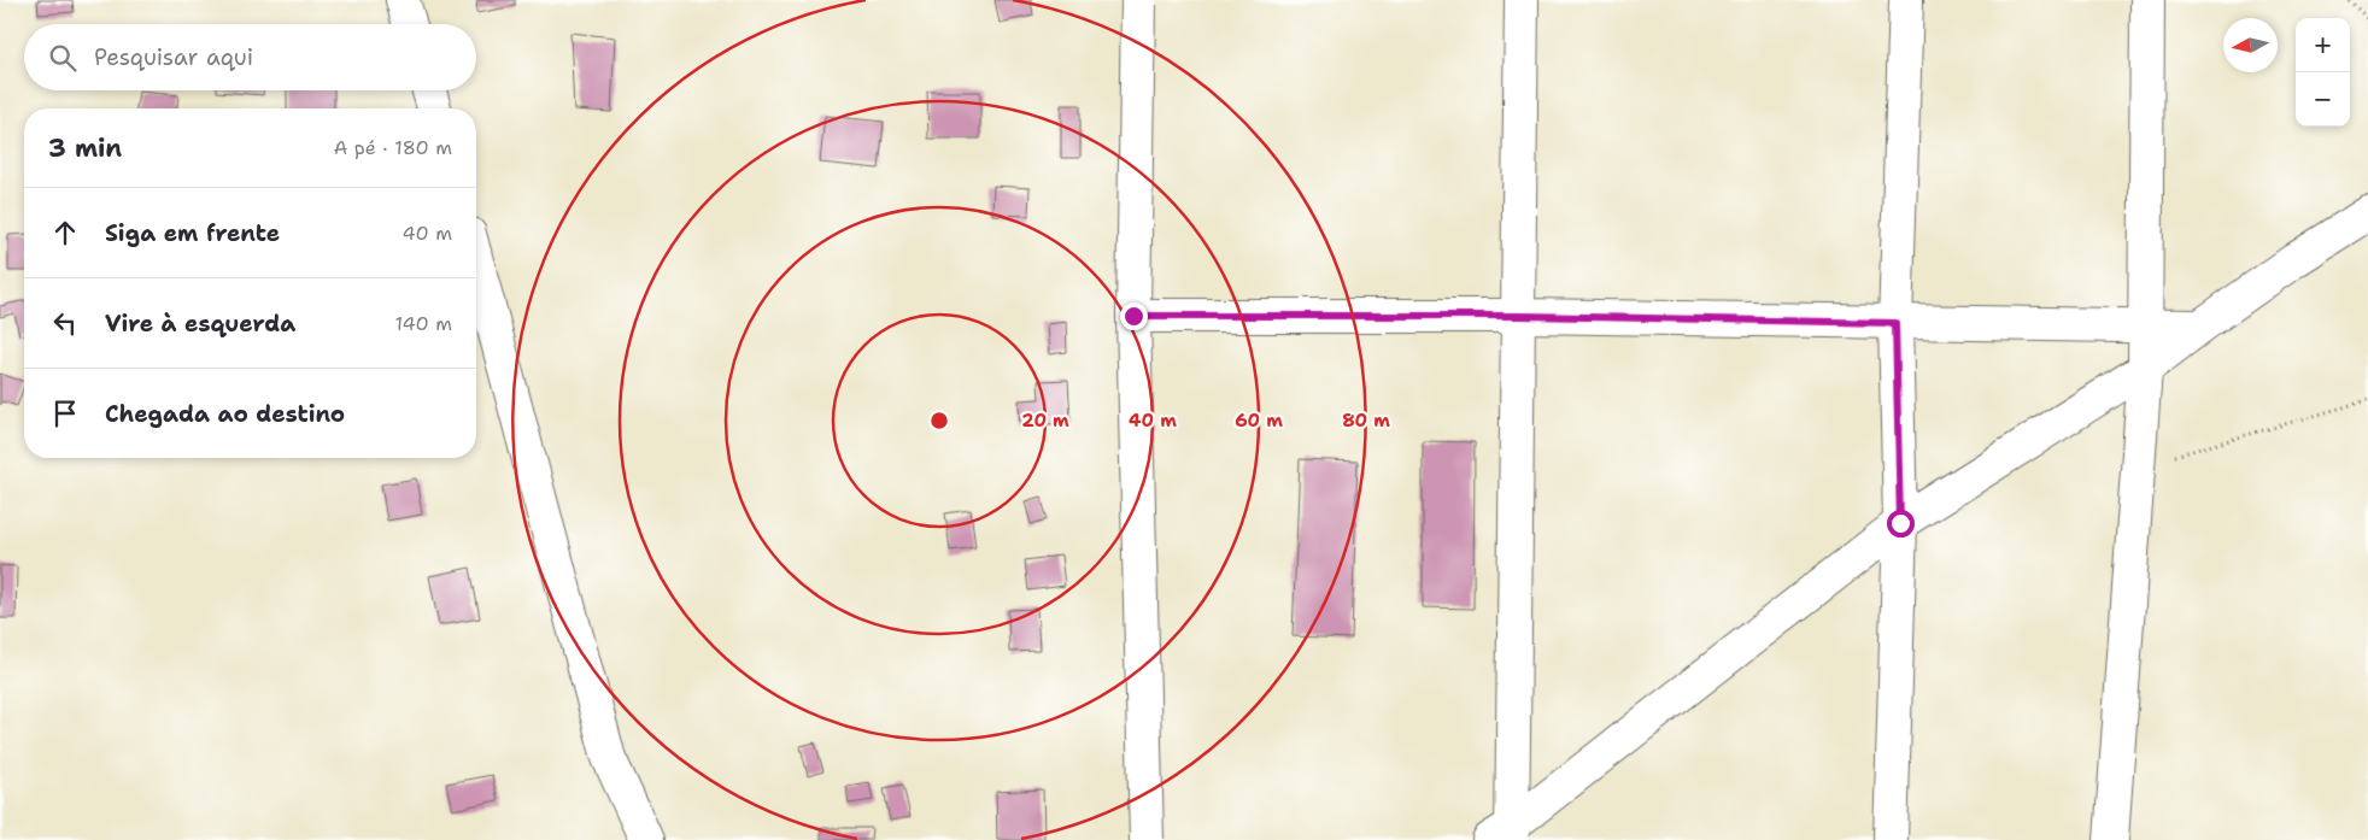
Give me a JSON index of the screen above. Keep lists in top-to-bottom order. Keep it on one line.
{"north":"left","page":{"map_buttons":["+","−"],"search":"Pesquisar aqui","heading":["3 min","A pé · 180 m"],"list":[["Siga em frente","40 m"],["Vire à esquerda","140 m"],"Chegada ao destino"]},"rings":["20 m","40 m","60 m","80 m"]}
